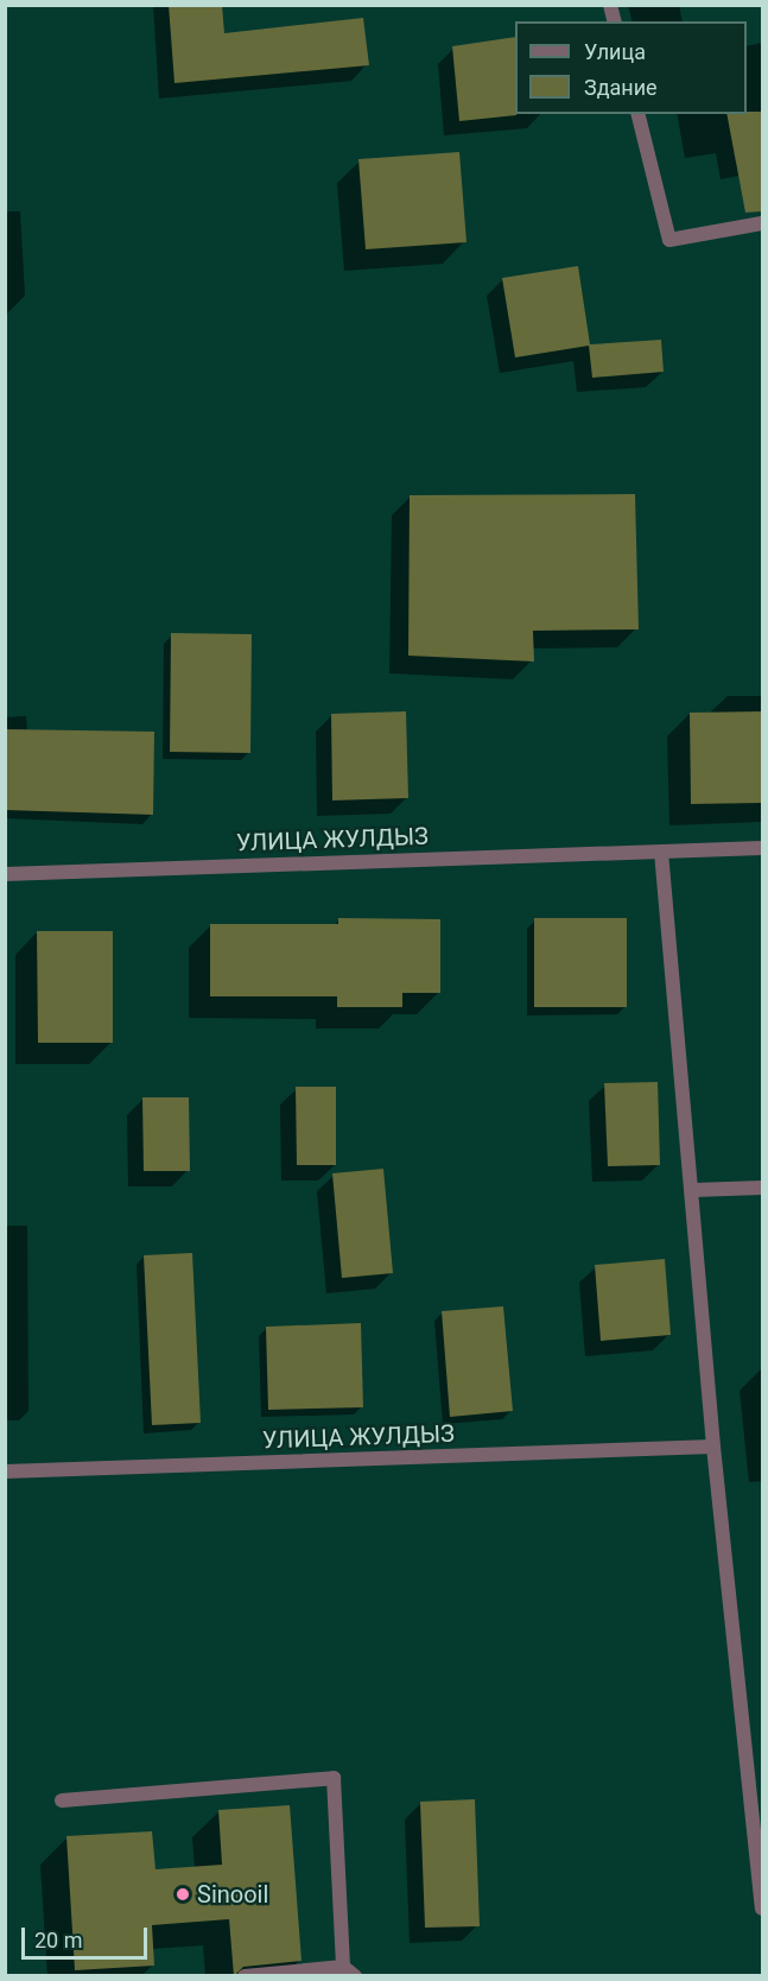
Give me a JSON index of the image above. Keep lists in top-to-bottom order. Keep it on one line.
{"streets":{"street":["УЛИЦА ЖУЛДЫЗ"]},"places":["Sinooil"],"legend":["Улица","Здание"],"scale_bar":"20 m"}
